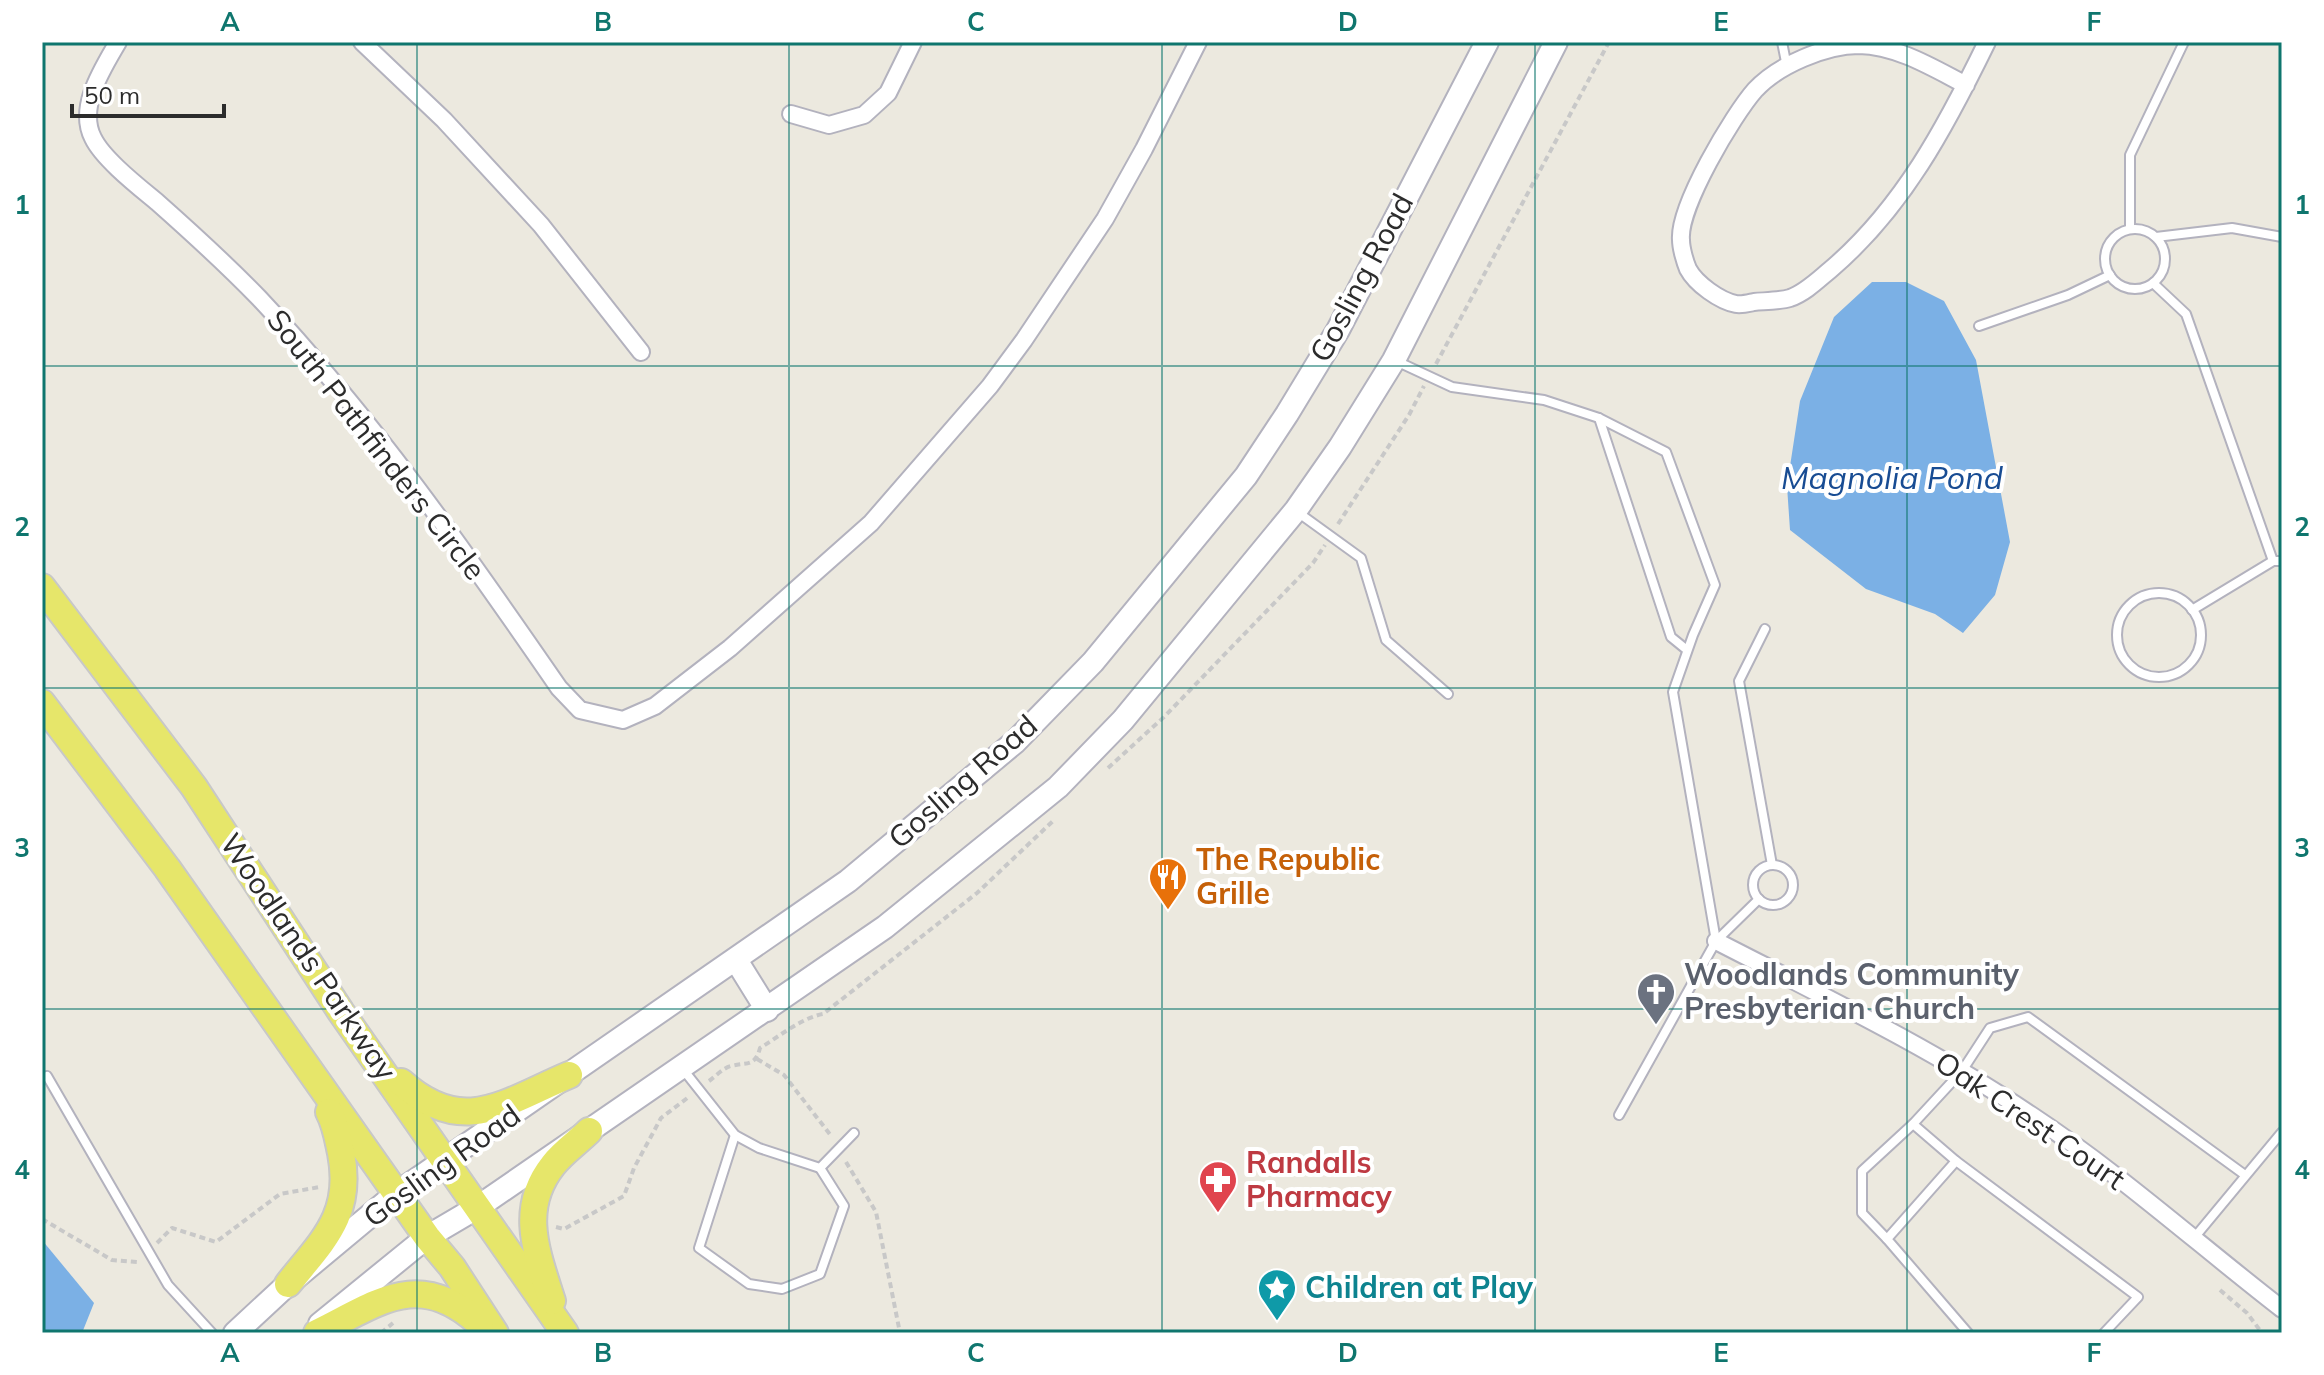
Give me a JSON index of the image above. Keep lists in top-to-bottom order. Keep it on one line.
{"streets":{"main road":["Gosling Road","Woodlands Parkway"],"street":["South Pathfinders Circle","Oak Crest Court"]},"crossings":[["Gosling Road","Woodlands Parkway"]],"water":["Magnolia Pond"],"places":{"restaurant":["The Republic Grille"],"church":["Woodlands Community Presbyterian Church"],"pharmacy":["Randalls Pharmacy"],"place":["Children at Play"]},"scale_bar":"50 m","grid":{"columns":["A","B","C","D","E","F"],"rows":["1","2","3","4"]}}
